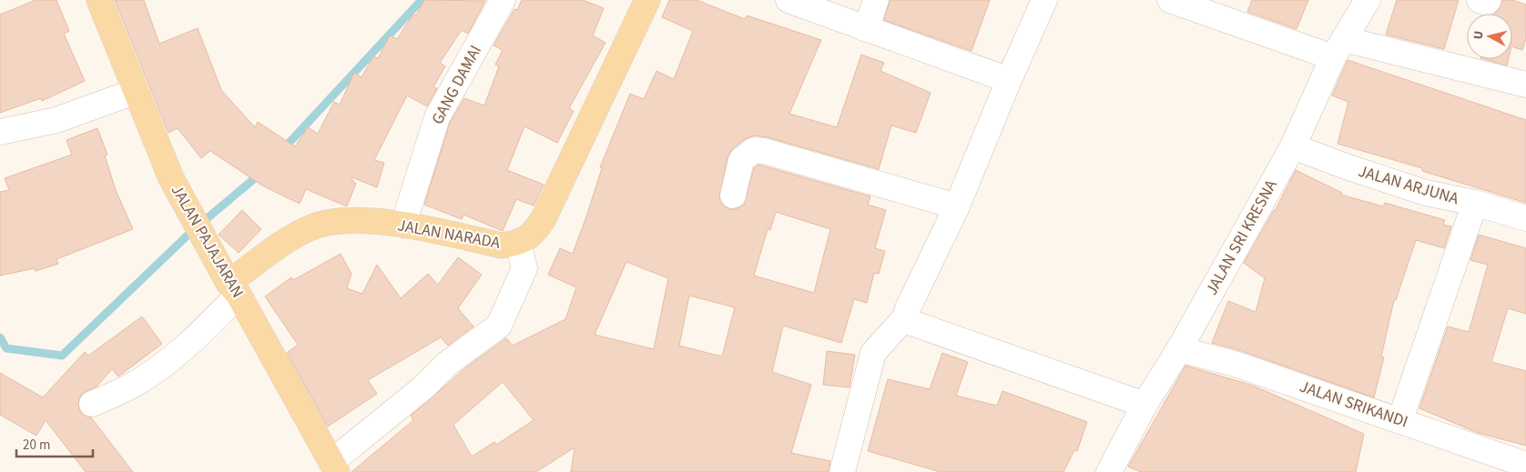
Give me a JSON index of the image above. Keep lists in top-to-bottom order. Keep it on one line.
{"streets":{"main road":["JALAN NARADA","JALAN PAJAJARAN"],"street":["GANG DAMAI","JALAN ARJUNA","JALAN SRI KRESNA","JALAN SRIKANDI"]},"crossings":[["GANG DAMAI","JALAN NARADA"],["JALAN ARJUNA","JALAN SRI KRESNA"],["JALAN NARADA","JALAN PAJAJARAN"],["JALAN SRI KRESNA","JALAN SRIKANDI"]],"scale_bar":"20 m","north":"left"}
